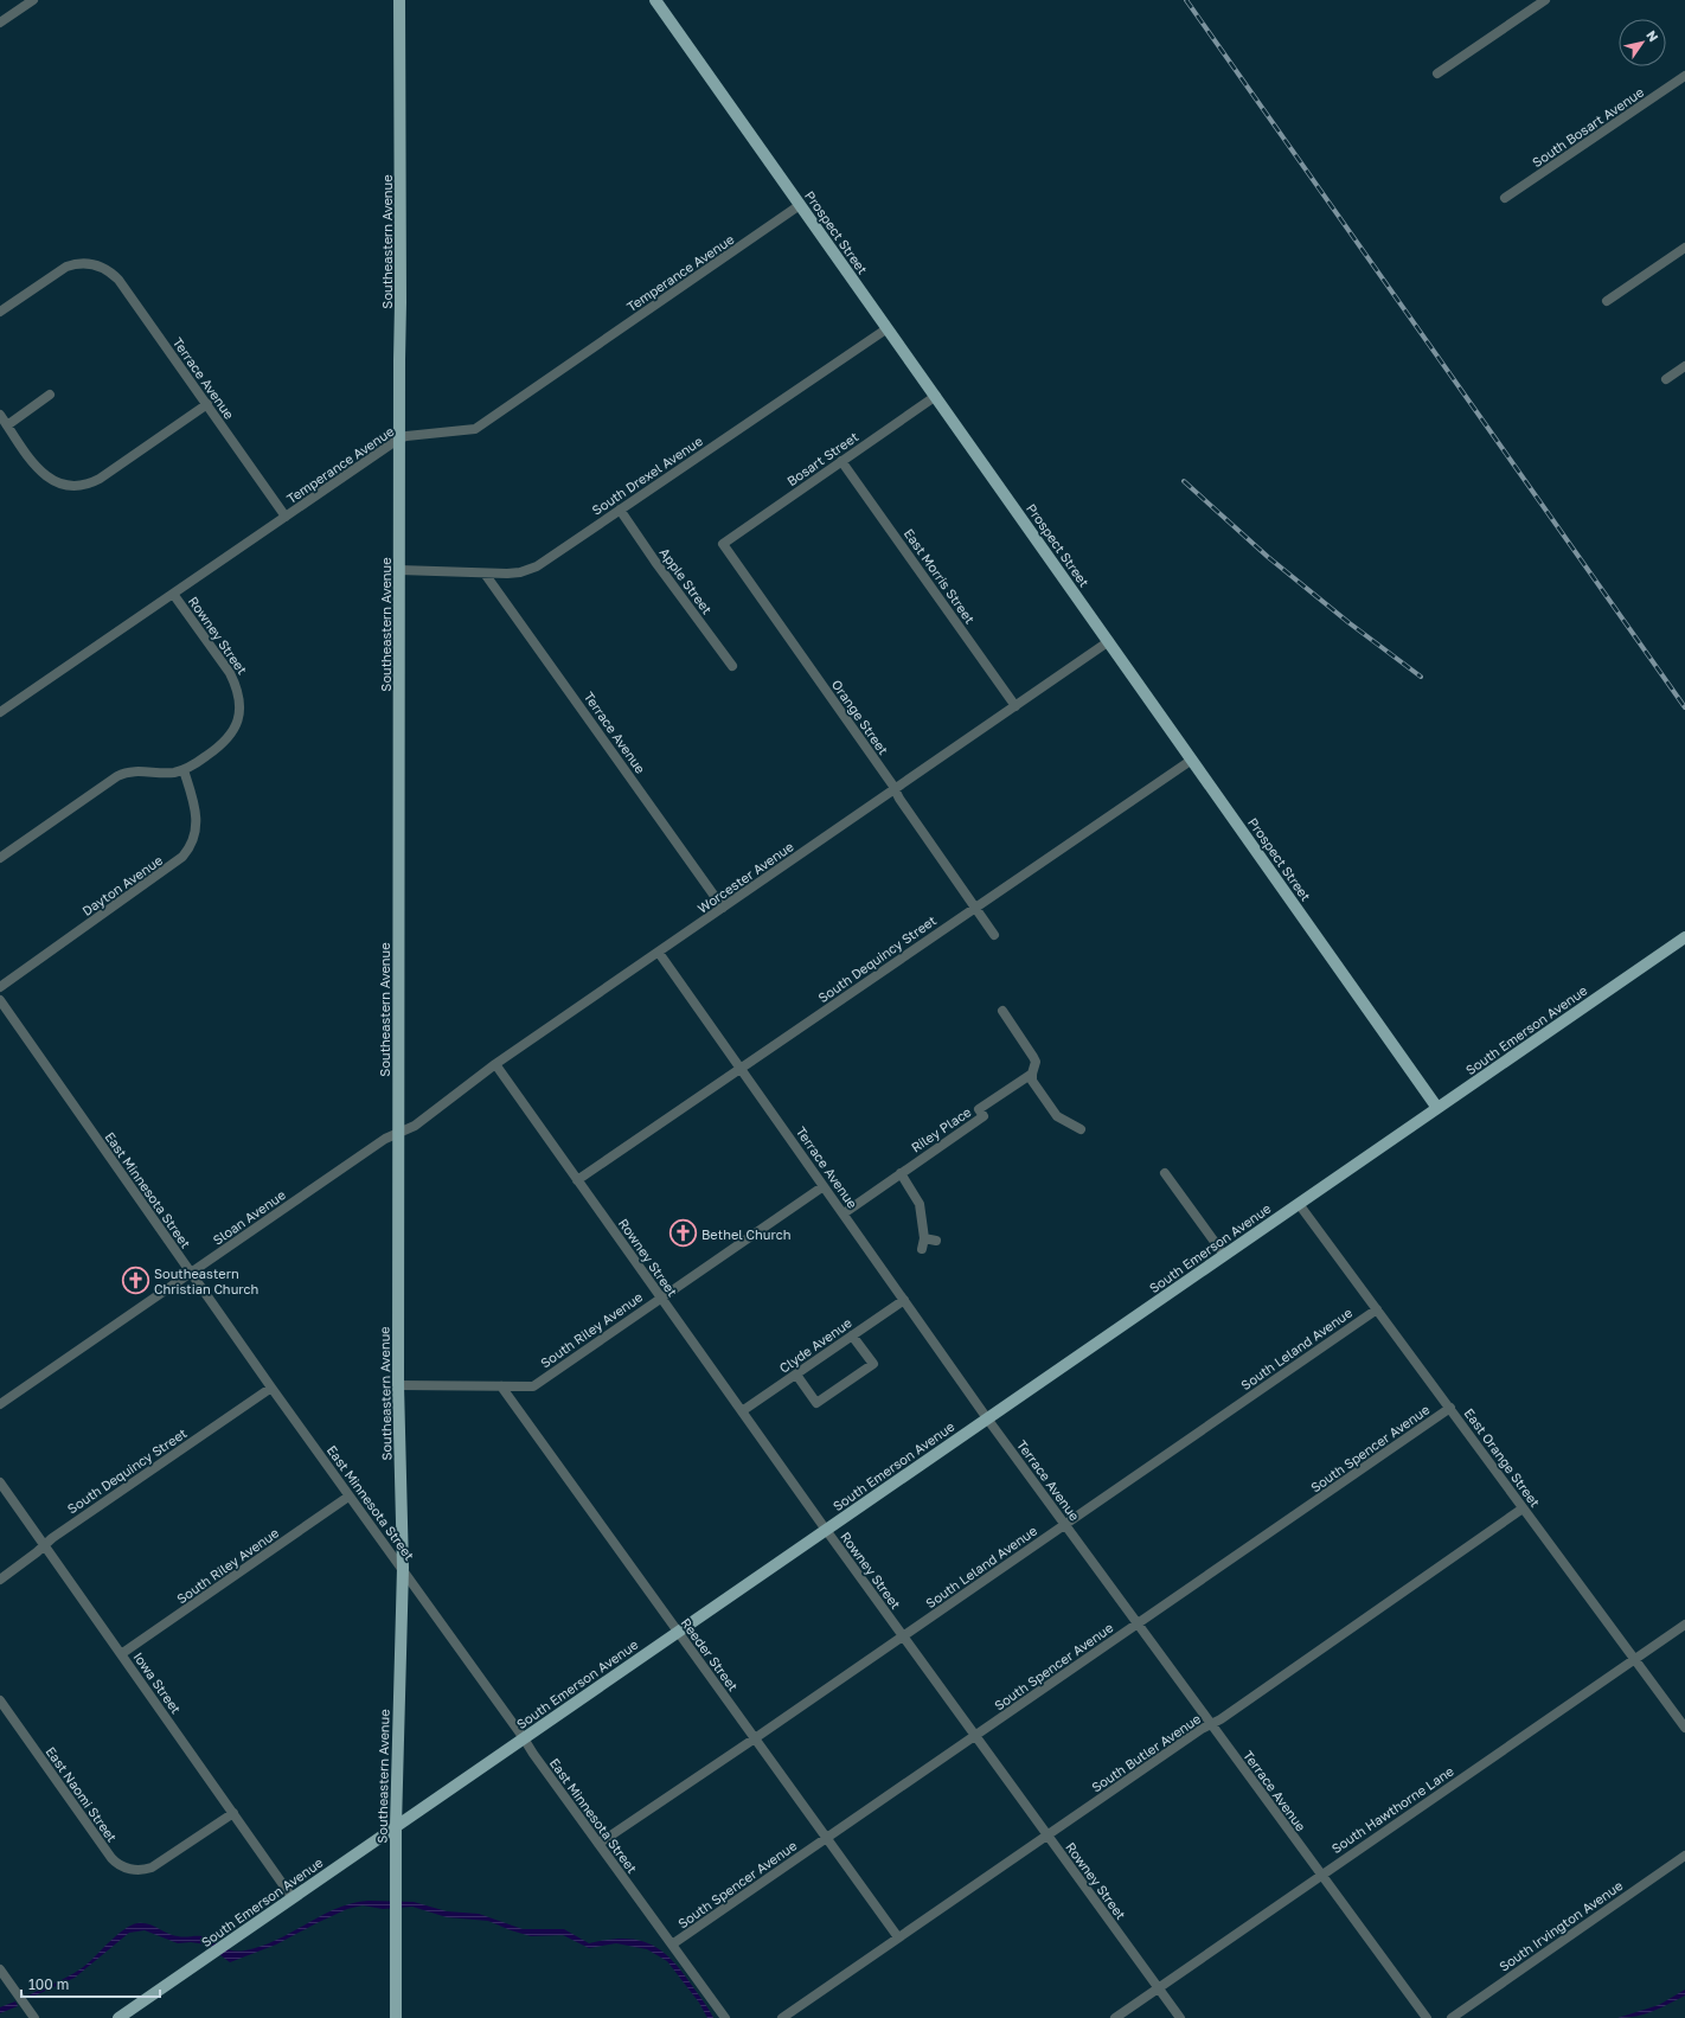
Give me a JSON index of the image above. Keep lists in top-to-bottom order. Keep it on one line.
{"streets":{"main road":["Prospect Street","Southeastern Avenue","South Emerson Avenue"],"street":["South Bosart Avenue","Temperance Avenue","Terrace Avenue","Bosart Street","South Drexel Avenue","East Morris Street","Apple Street","Rowney Street","Orange Street","Worcester Avenue","Dayton Avenue","South Dequincy Street","Riley Place","East Minnesota Street","Sloan Avenue","South Riley Avenue","Clyde Avenue","South Leland Avenue","South Spencer Avenue","East Orange Street","Reeder Street","Iowa Street","South Butler Avenue","East Naomi Street","South Hawthorne Lane","South Irvington Avenue"]},"crossings":[["Prospect Street","Temperance Avenue"],["Prospect Street","Bosart Street"],["Prospect Street","South Drexel Avenue"],["Prospect Street","Worcester Avenue"],["Prospect Street","South Dequincy Street"],["Prospect Street","South Emerson Avenue"],["Southeastern Avenue","Temperance Avenue"],["Southeastern Avenue","South Drexel Avenue"],["Southeastern Avenue","Worcester Avenue"],["Southeastern Avenue","South Emerson Avenue"],["Southeastern Avenue","East Minnesota Street"],["Southeastern Avenue","Sloan Avenue"],["Southeastern Avenue","South Riley Avenue"],["Temperance Avenue","Terrace Avenue"],["Temperance Avenue","Rowney Street"],["Terrace Avenue","South Drexel Avenue"],["Terrace Avenue","Worcester Avenue"],["Terrace Avenue","South Dequincy Street"],["Terrace Avenue","South Emerson Avenue"],["Terrace Avenue","Riley Place"],["Terrace Avenue","South Riley Avenue"],["Terrace Avenue","Clyde Avenue"],["Terrace Avenue","South Leland Avenue"],["Terrace Avenue","South Spencer Avenue"],["Terrace Avenue","South Butler Avenue"],["Terrace Avenue","South Hawthorne Lane"],["Bosart Street","East Morris Street"],["Bosart Street","Orange Street"],["South Drexel Avenue","Apple Street"],["East Morris Street","Worcester Avenue"],["Rowney Street","Worcester Avenue"],["Rowney Street","Dayton Avenue"],["Rowney Street","South Dequincy Street"],["Rowney Street","South Emerson Avenue"],["Rowney Street","South Riley Avenue"],["Rowney Street","Clyde Avenue"],["Rowney Street","South Leland Avenue"],["Rowney Street","South Spencer Avenue"],["Rowney Street","South Butler Avenue"],["Rowney Street","South Hawthorne Lane"],["Orange Street","Worcester Avenue"],["Orange Street","South Dequincy Street"],["Worcester Avenue","Sloan Avenue"],["South Dequincy Street","East Minnesota Street"],["South Dequincy Street","Iowa Street"],["South Emerson Avenue","East Minnesota Street"],["South Emerson Avenue","East Orange Street"],["South Emerson Avenue","Reeder Street"],["South Emerson Avenue","Iowa Street"],["East Minnesota Street","Sloan Avenue"],["East Minnesota Street","South Riley Avenue"],["East Minnesota Street","South Leland Avenue"],["East Minnesota Street","South Spencer Avenue"],["South Riley Avenue","Reeder Street"],["South Riley Avenue","Iowa Street"],["South Leland Avenue","East Orange Street"],["South Leland Avenue","Reeder Street"],["South Spencer Avenue","East Orange Street"],["South Spencer Avenue","Reeder Street"],["East Orange Street","South Butler Avenue"],["East Orange Street","South Hawthorne Lane"],["Reeder Street","South Butler Avenue"],["Iowa Street","East Naomi Street"]],"places":{"church":["Bethel Church","Southeastern Christian Church"]},"scale_bar":"100 m","north":"top right"}
